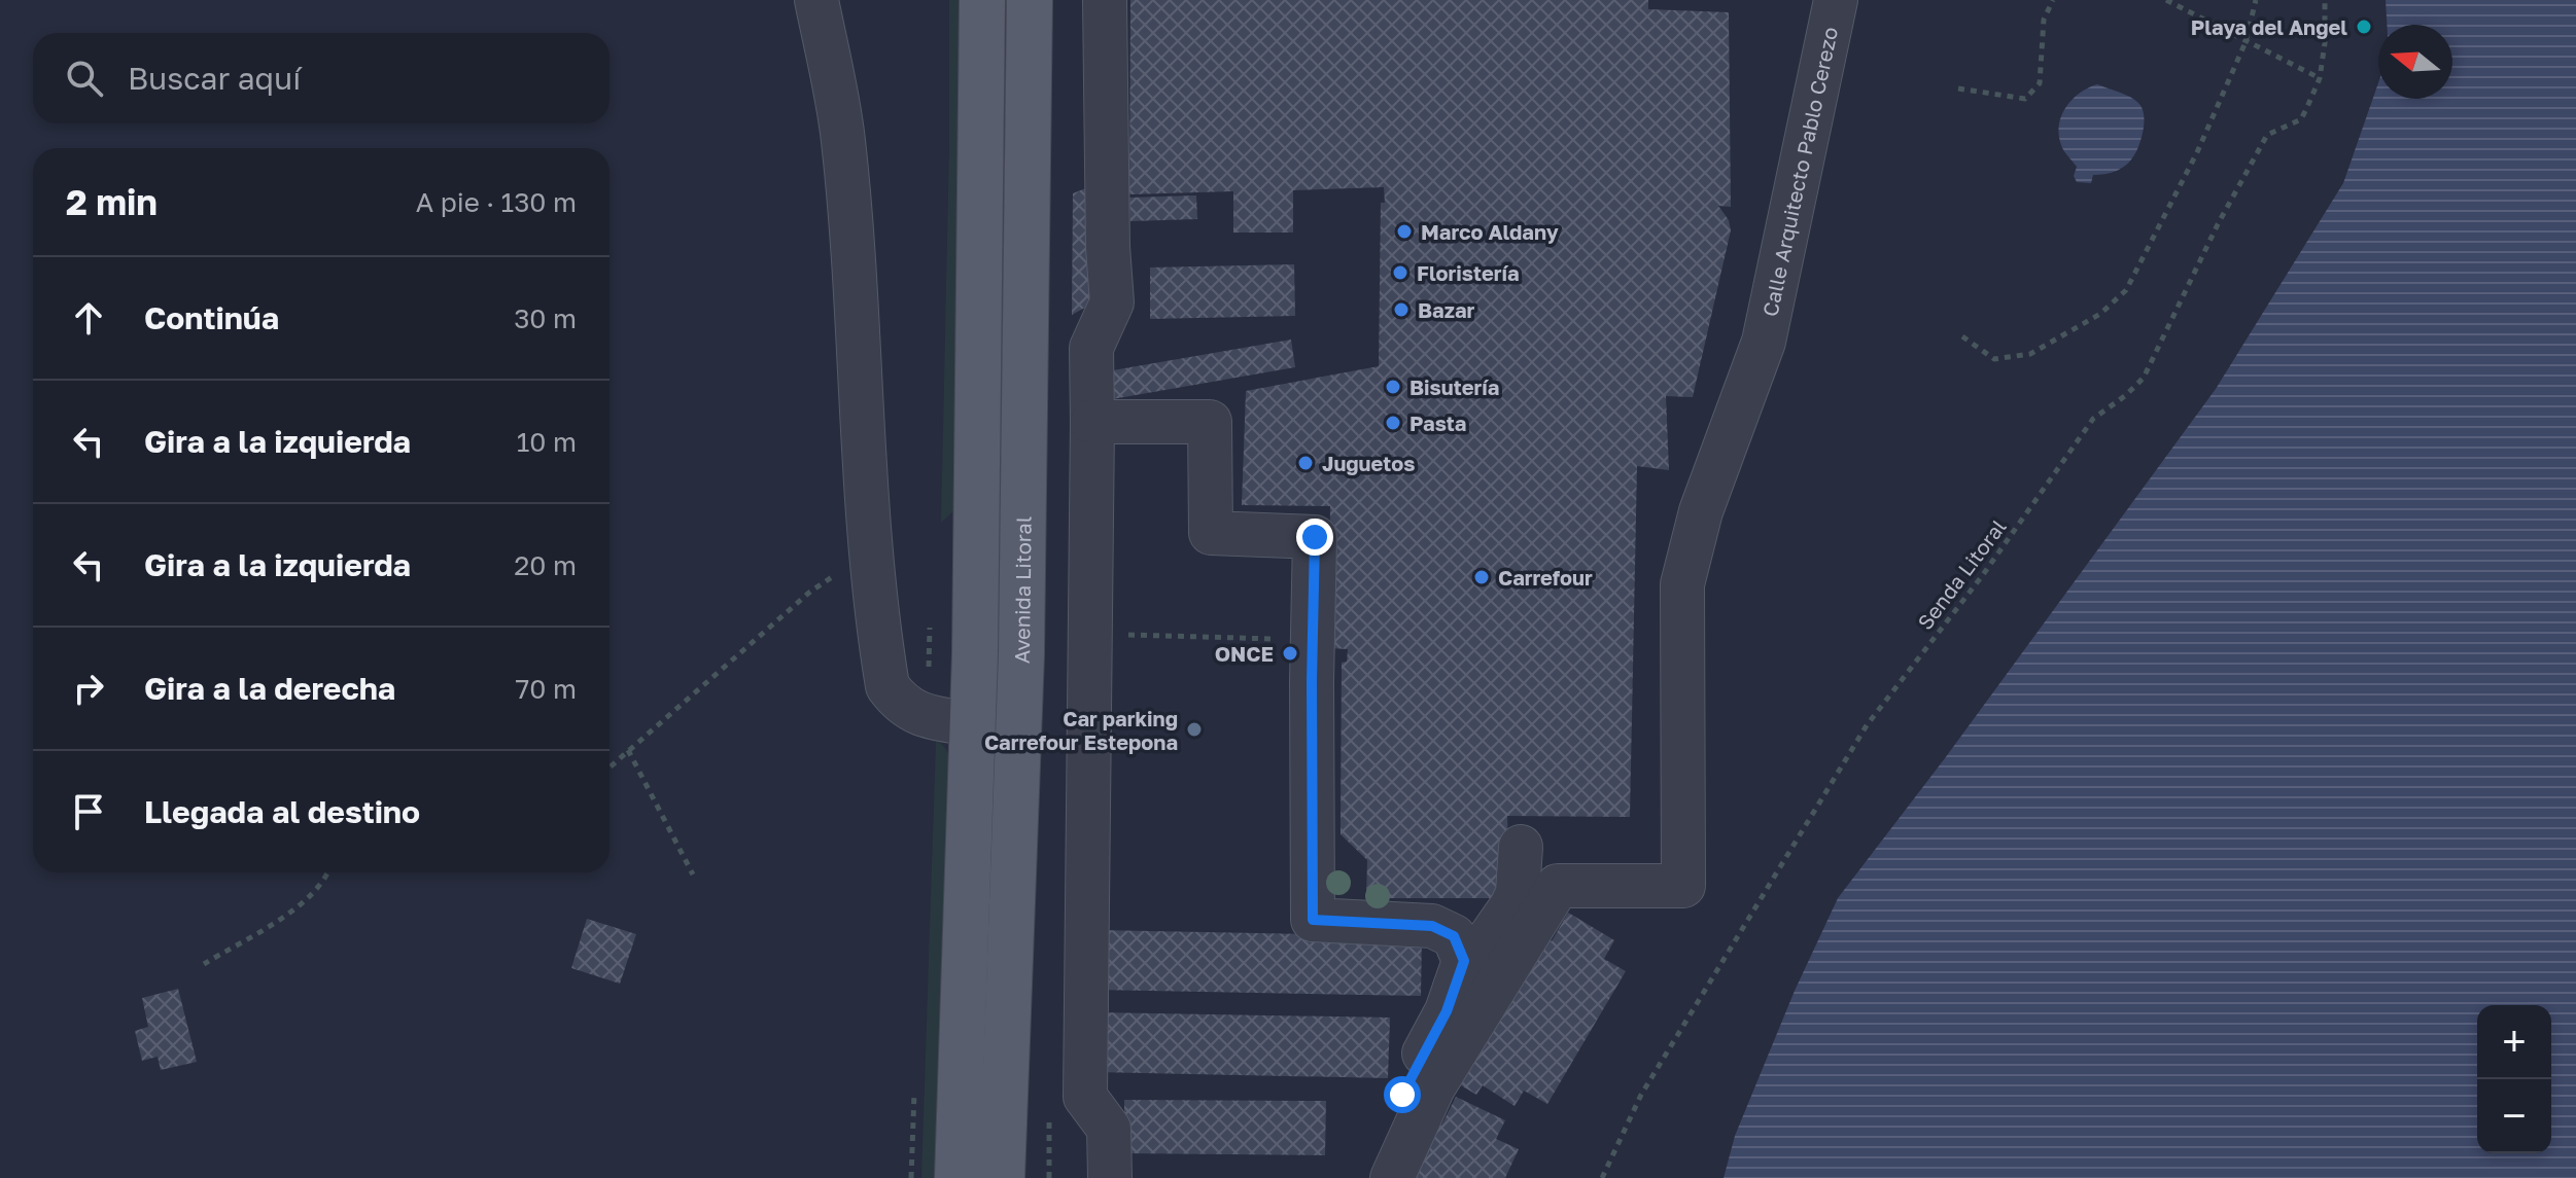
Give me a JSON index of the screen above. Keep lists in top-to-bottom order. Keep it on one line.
{"streets":{"main road":["Avenida Litoral"],"street":["Calle Arquitecto Pablo Cerezo"],"path":["Senda Litoral"]},"places":["Playa del Angel","Marco Aldany","Floristería","Bazar","Bisutería","Pasta","Juguetos","Carrefour","ONCE","Car parking Carrefour Estepona"],"north":"left","page":{"search":"Buscar aquí","heading":["2 min","A pie · 130 m"],"list":[["Continúa","30 m"],["Gira a la izquierda","10 m"],["Gira a la izquierda","20 m"],["Gira a la derecha","70 m"],"Llegada al destino"],"map_buttons":["+","−"]}}
